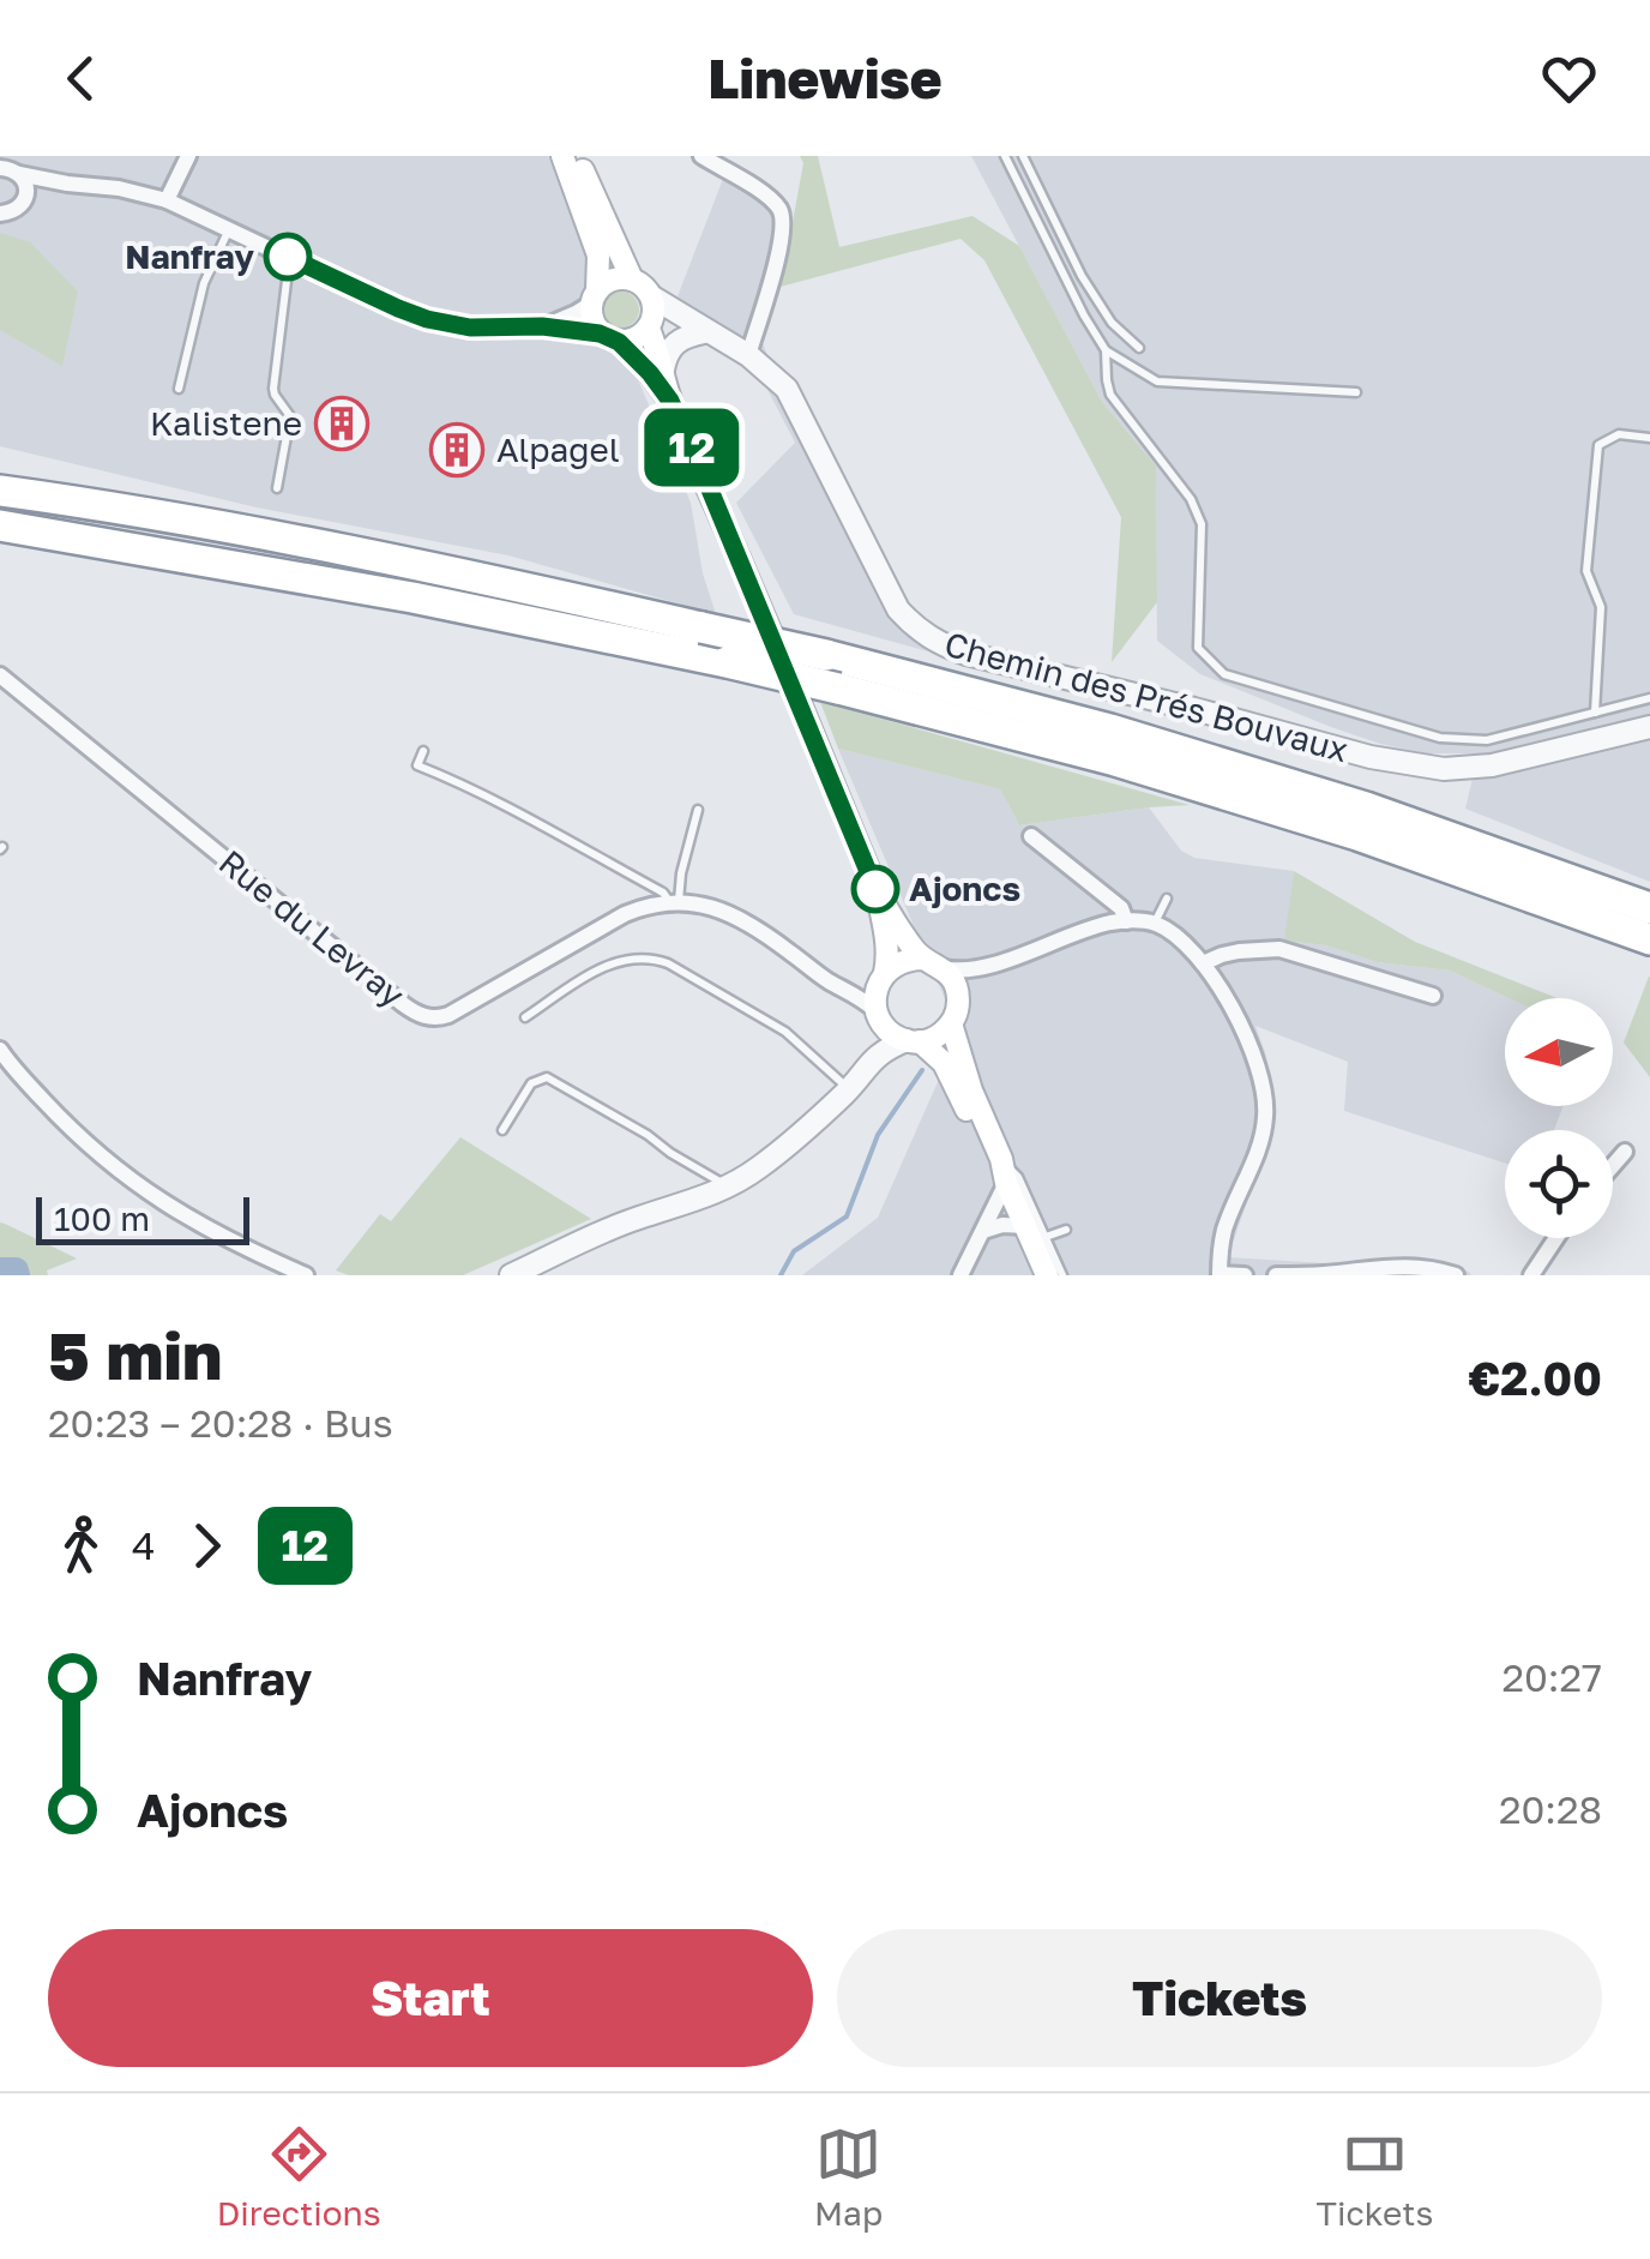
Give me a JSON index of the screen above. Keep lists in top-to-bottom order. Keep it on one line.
{"streets":{"street":["Chemin des Prés Bouvaux","Rue du Levray"]},"places":{"other":["Nanfray","Ajoncs"],"building":["Kalistene","Alpagel"]},"lines":["bus line 12"],"scale_bar":"100 m","north":"left","page":{"header":"Linewise","on_map":"12","scale":"100 m","heading":["5 min","20:23 – 20:28 · Bus","€2.00"],"legs":["4","12"],"list":[{"name":"Nanfray","value":"20:27"},{"name":"Ajoncs","value":"20:28"}],"buttons":["Start","Tickets"],"tabs":["Directions","Map","Tickets"]}}
